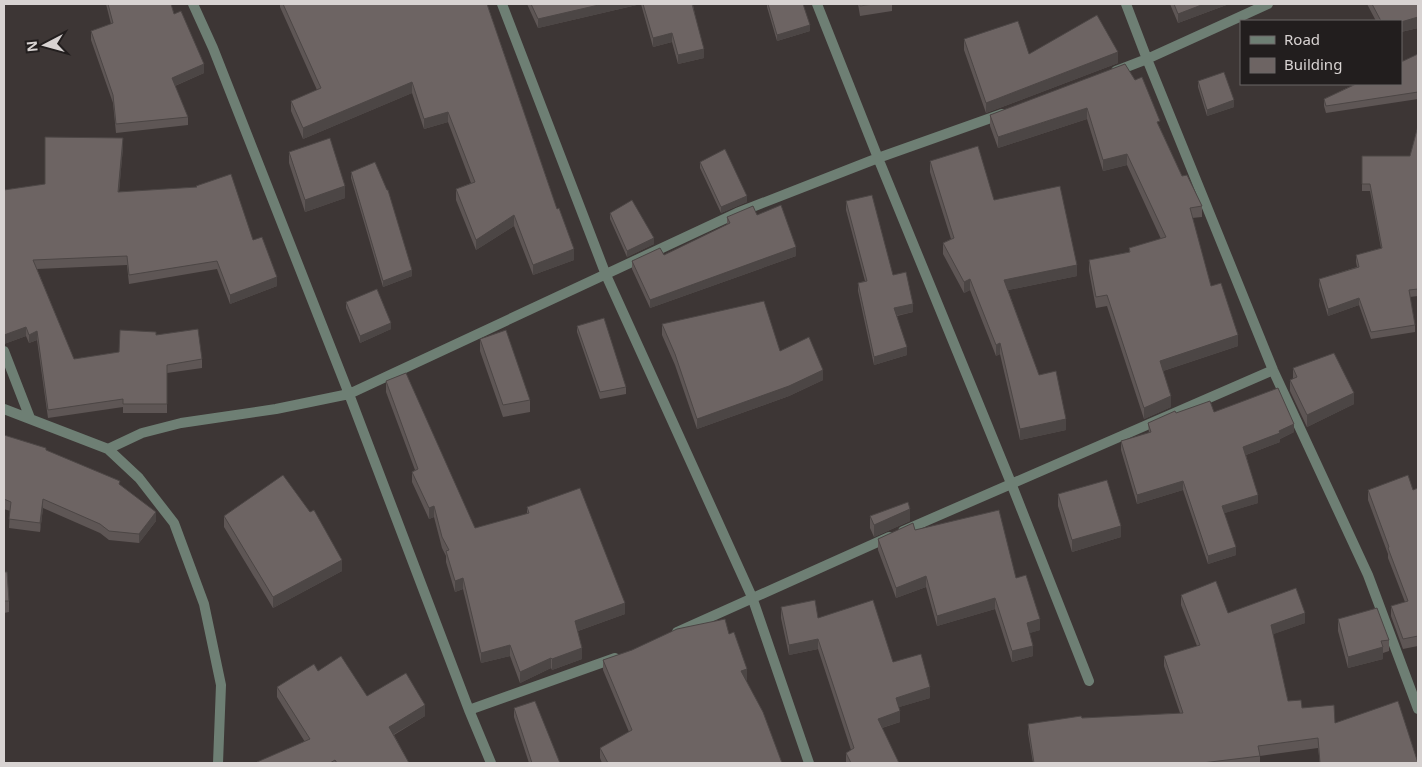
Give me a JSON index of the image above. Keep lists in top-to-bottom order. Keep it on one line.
{"legend":["Road","Building"],"north":"left"}
